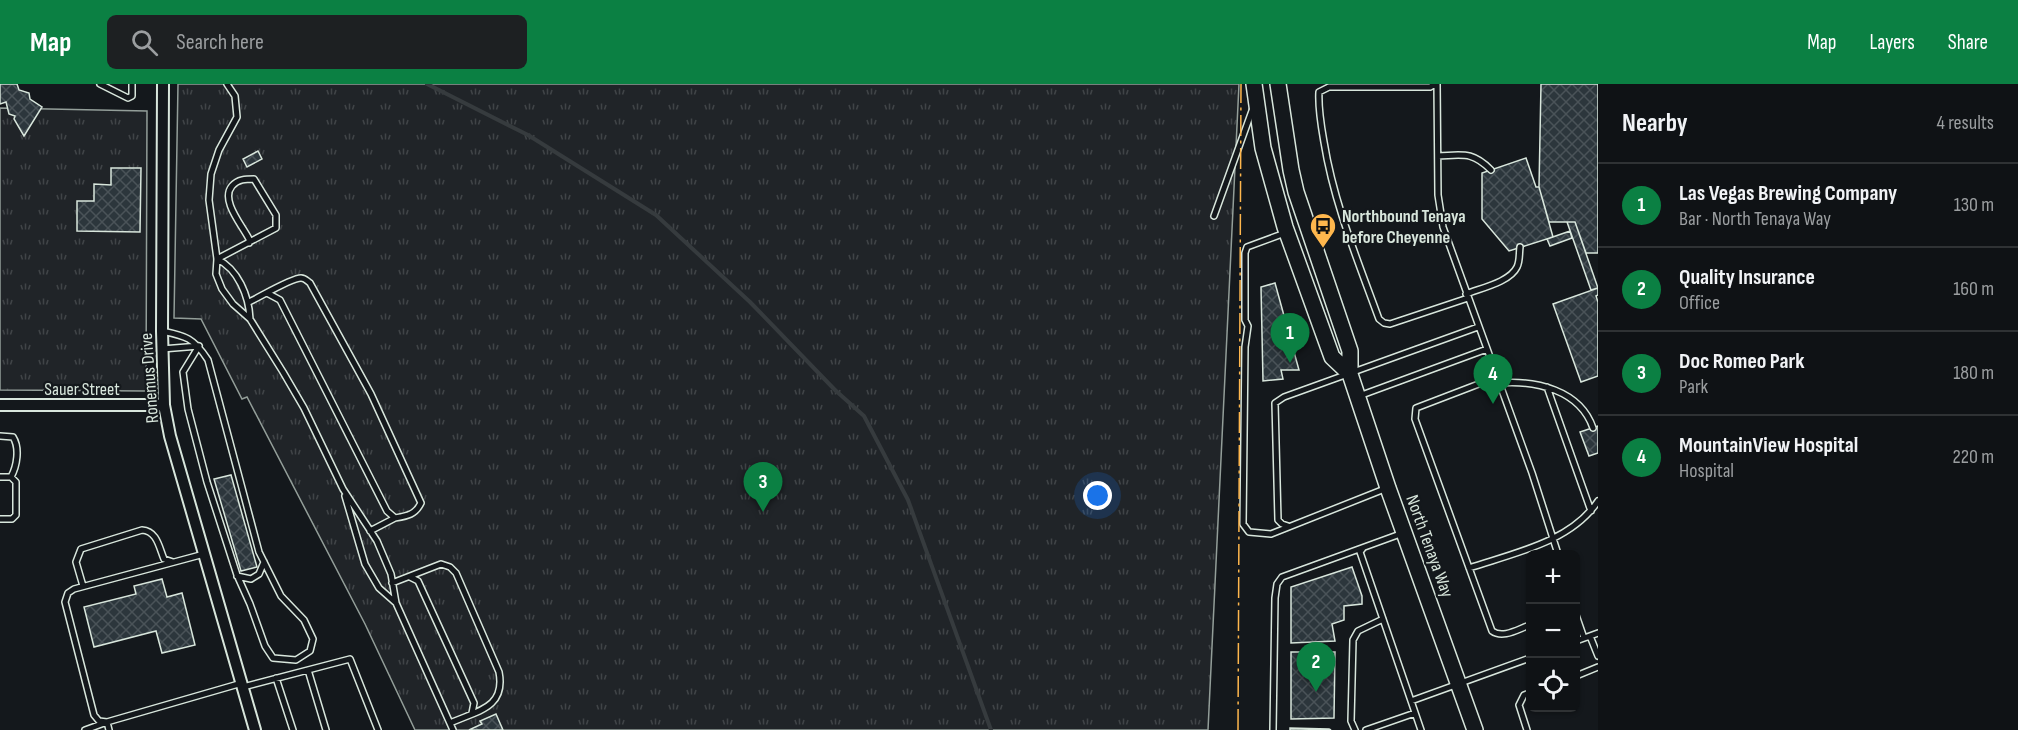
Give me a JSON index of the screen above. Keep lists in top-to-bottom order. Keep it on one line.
{"streets":{"main road":["North Tenaya Way"],"street":["Ronemus Drive","Sauer Street"]},"crossings":[["Ronemus Drive","Sauer Street"]],"places":{"bus stop":["Northbound Tenaya before Cheyenne"]},"page":{"header":"Map","search":"Search here","nav":["Map","Layers","Share"],"heading":["Nearby","4 results"],"list":[{"mark":"1","name":"Las Vegas Brewing Company","note":"Bar · North Tenaya Way","value":"130 m"},{"mark":"2","name":"Quality Insurance","note":"Office","value":"160 m"},{"mark":"3","name":"Doc Romeo Park","note":"Park","value":"180 m"},{"mark":"4","name":"MountainView Hospital","note":"Hospital","value":"220 m"}],"pins":["1","4","3","2"],"map_buttons":["+","−"]}}
